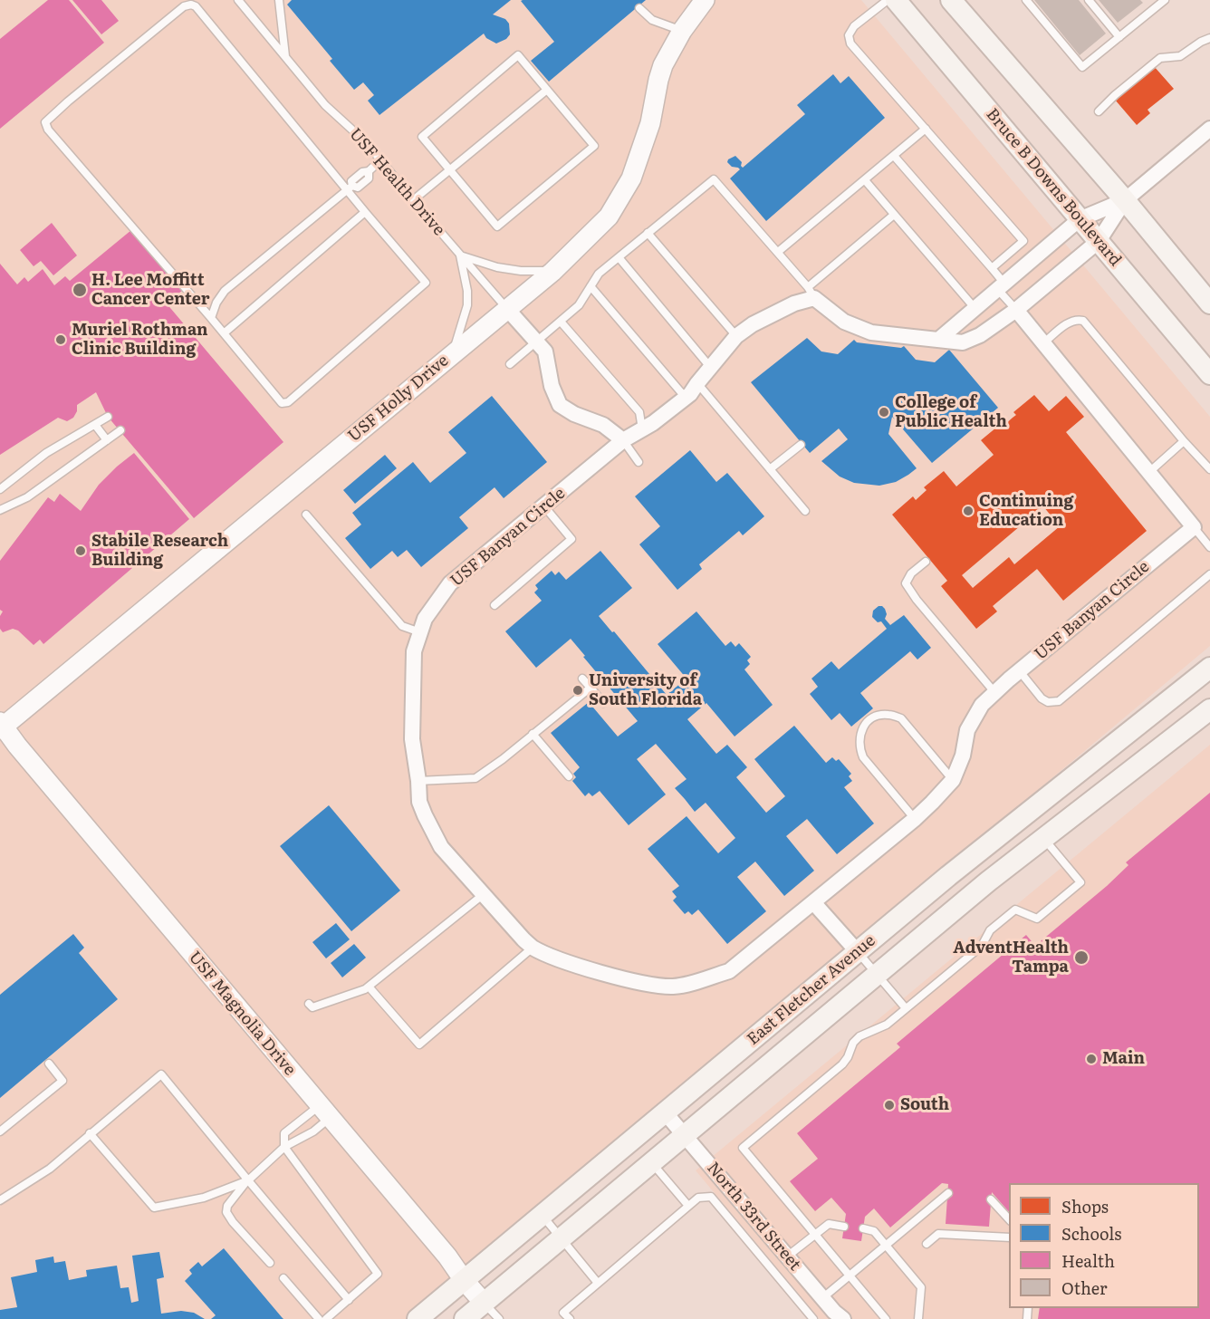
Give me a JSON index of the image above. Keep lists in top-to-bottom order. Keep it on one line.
{"streets":{"main road":["Bruce B Downs Boulevard","East Fletcher Avenue"],"street":["USF Holly Drive","USF Banyan Circle","USF Magnolia Drive","North 33rd Street"],"lane":["USF Health Drive"]},"crossings":[["USF Health Drive","USF Holly Drive"],["USF Holly Drive","USF Magnolia Drive"],["East Fletcher Avenue","USF Magnolia Drive"],["East Fletcher Avenue","North 33rd Street"]],"places":["H. Lee Moffitt Cancer Center","Muriel Rothman Clinic Building","College of Public Health","Continuing Education","Stabile Research Building","University of South Florida","AdventHealth Tampa","Main","South"],"legend":["Shops","Schools","Health","Other"]}
